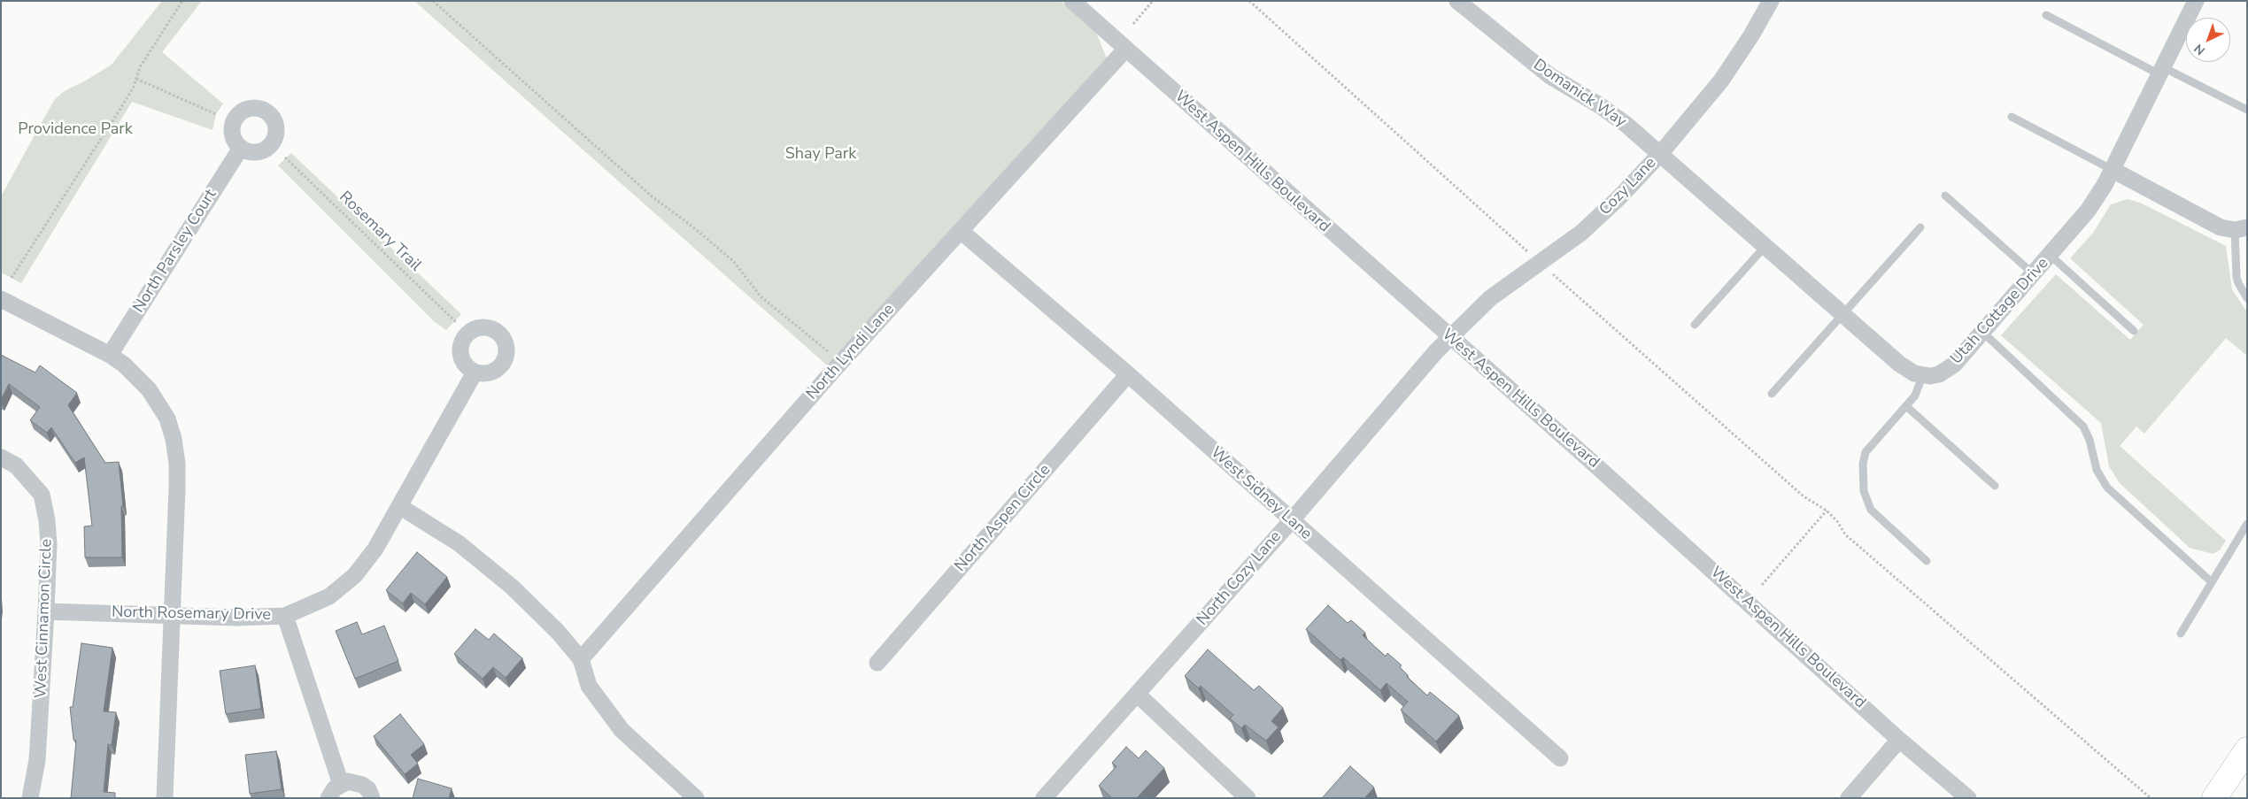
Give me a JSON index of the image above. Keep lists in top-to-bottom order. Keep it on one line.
{"streets":{"street":["Domanick Way","West Aspen Hills Boulevard","Cozy Lane","North Parsley Court","Utah Cottage Drive","North Lyndi Lane","West Sidney Lane","North Aspen Circle","North Cozy Lane","North Rosemary Drive","West Cinnamon Circle"],"path":["Rosemary Trail"]},"crossings":[["Domanick Way","Cozy Lane"],["West Aspen Hills Boulevard","Cozy Lane"],["West Aspen Hills Boulevard","North Lyndi Lane"],["West Aspen Hills Boulevard","North Cozy Lane"],["Cozy Lane","North Cozy Lane"],["North Lyndi Lane","West Sidney Lane"],["West Sidney Lane","North Aspen Circle"],["West Sidney Lane","North Cozy Lane"],["North Rosemary Drive","West Cinnamon Circle"]],"parks":["Providence Park","Shay Park"],"north":"bottom left"}
